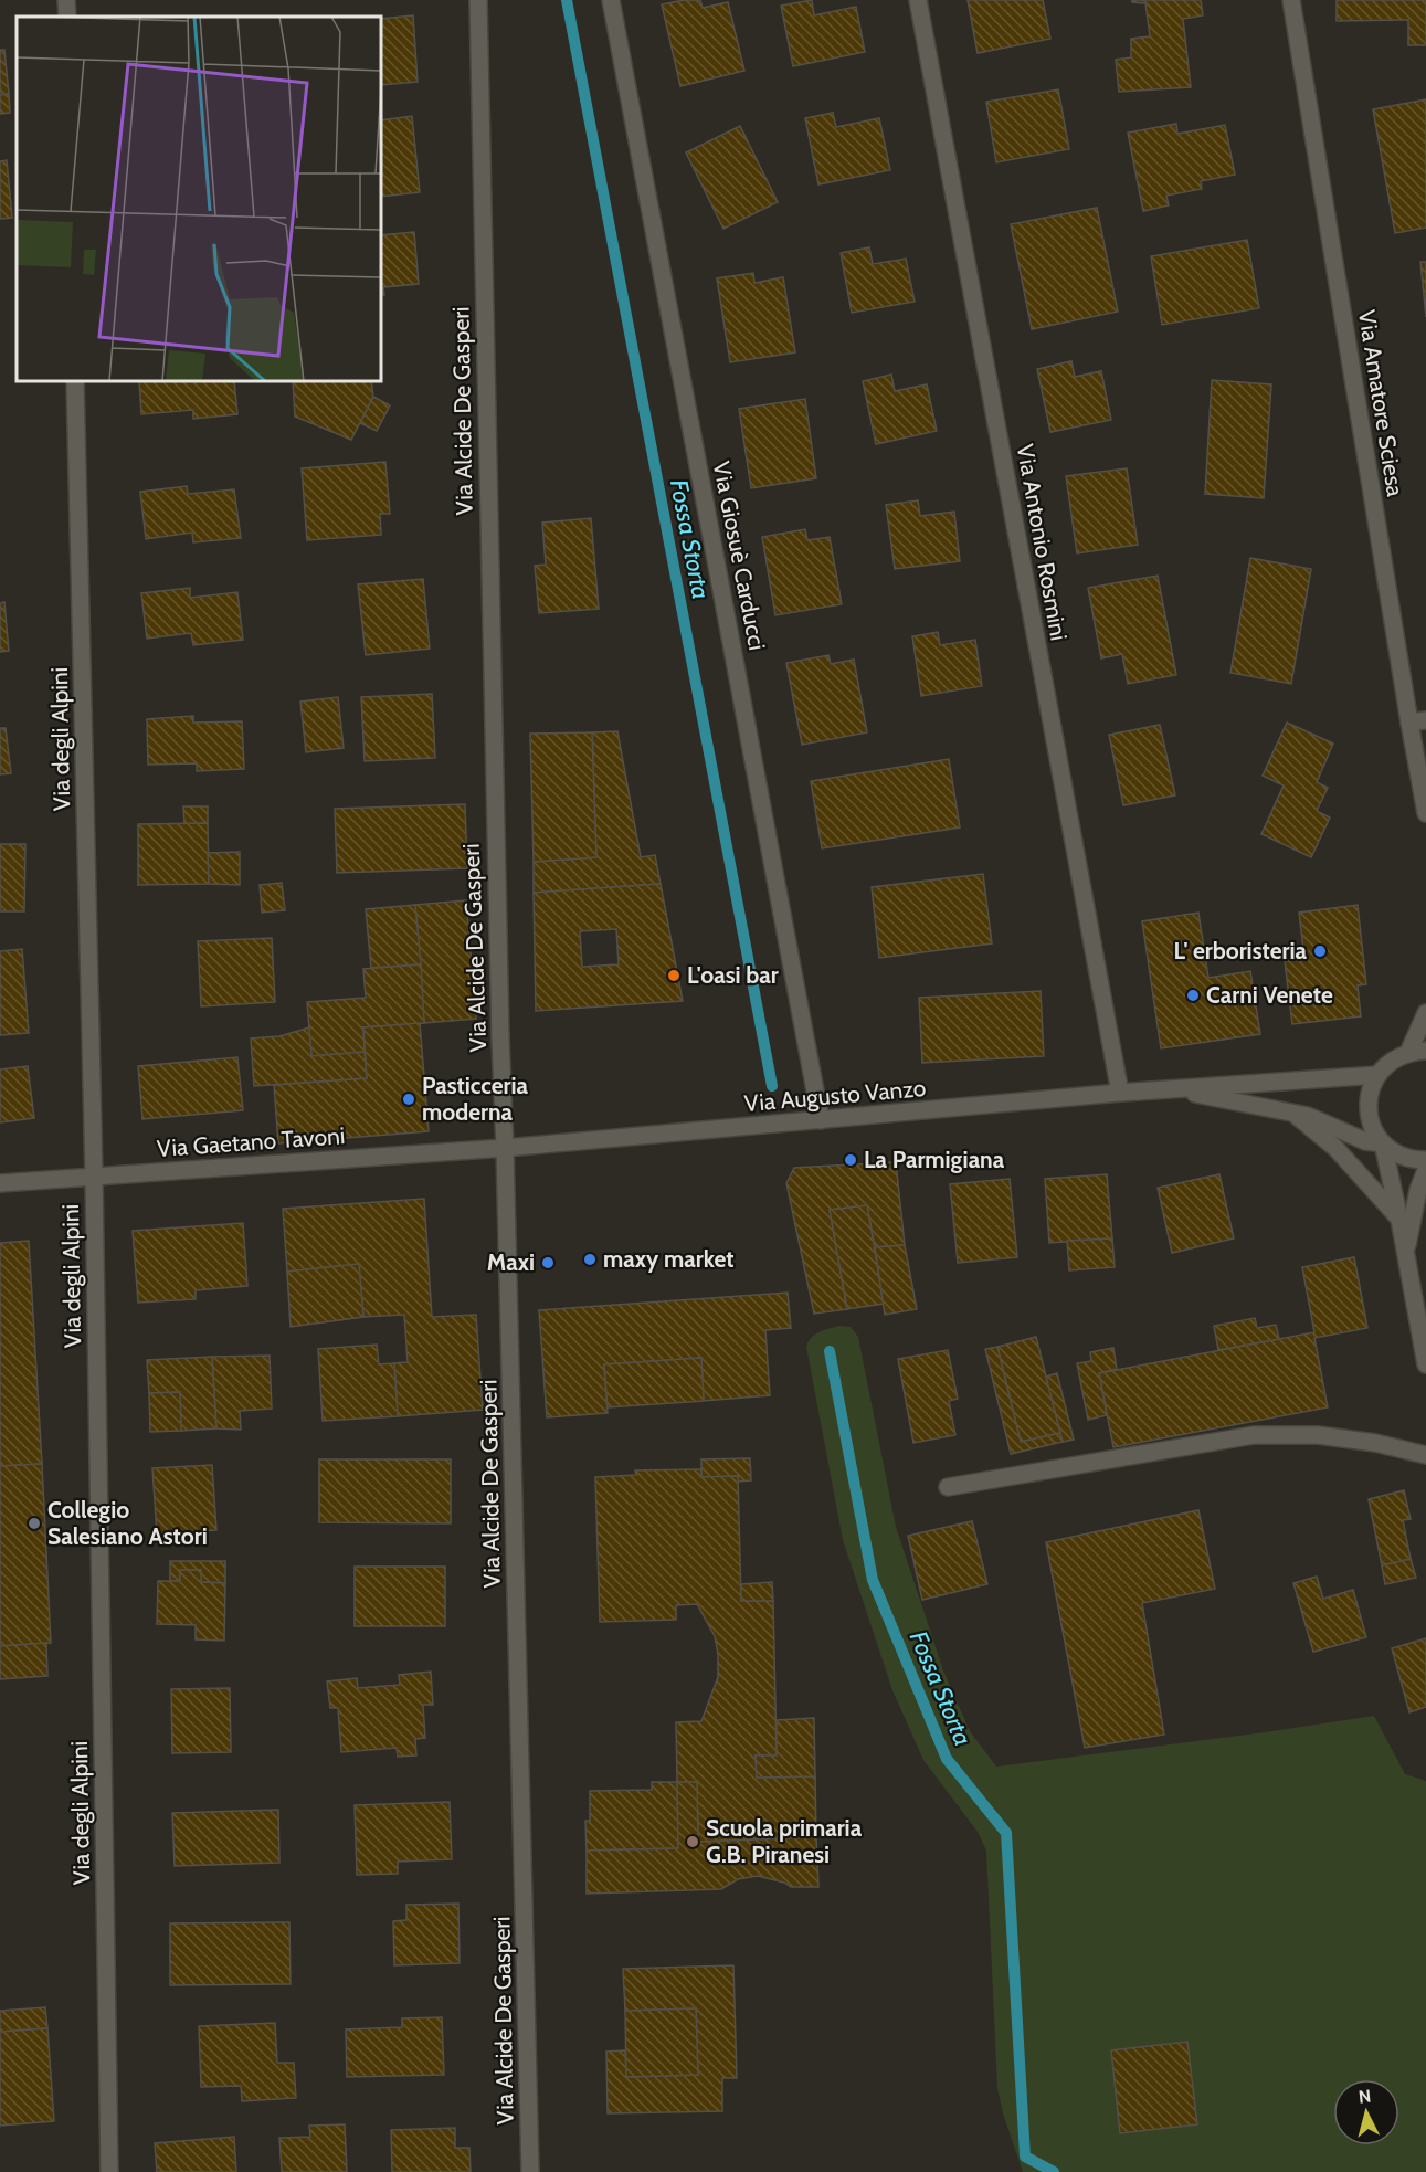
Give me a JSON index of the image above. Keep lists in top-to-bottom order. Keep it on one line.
{"streets":{"street":["Via Amatore Sciesa","Via Alcide De Gasperi","Via Antonio Rosmini","Via Giosuè Carducci","Via degli Alpini","Via Augusto Vanzo","Via Gaetano Tavoni"]},"crossings":[["Via Alcide De Gasperi","Via Augusto Vanzo"],["Via Alcide De Gasperi","Via Gaetano Tavoni"],["Via Antonio Rosmini","Via Augusto Vanzo"],["Via Giosuè Carducci","Via Augusto Vanzo"],["Via degli Alpini","Via Gaetano Tavoni"],["Via Augusto Vanzo","Via Gaetano Tavoni"]],"water":["Fossa Storta"],"places":["L' erboristeria","L'oasi bar","Carni Venete","Pasticceria moderna","La Parmigiana","maxy market","Maxi","Collegio Salesiano Astori","Scuola primaria G.B. Piranesi"],"north":"top"}
